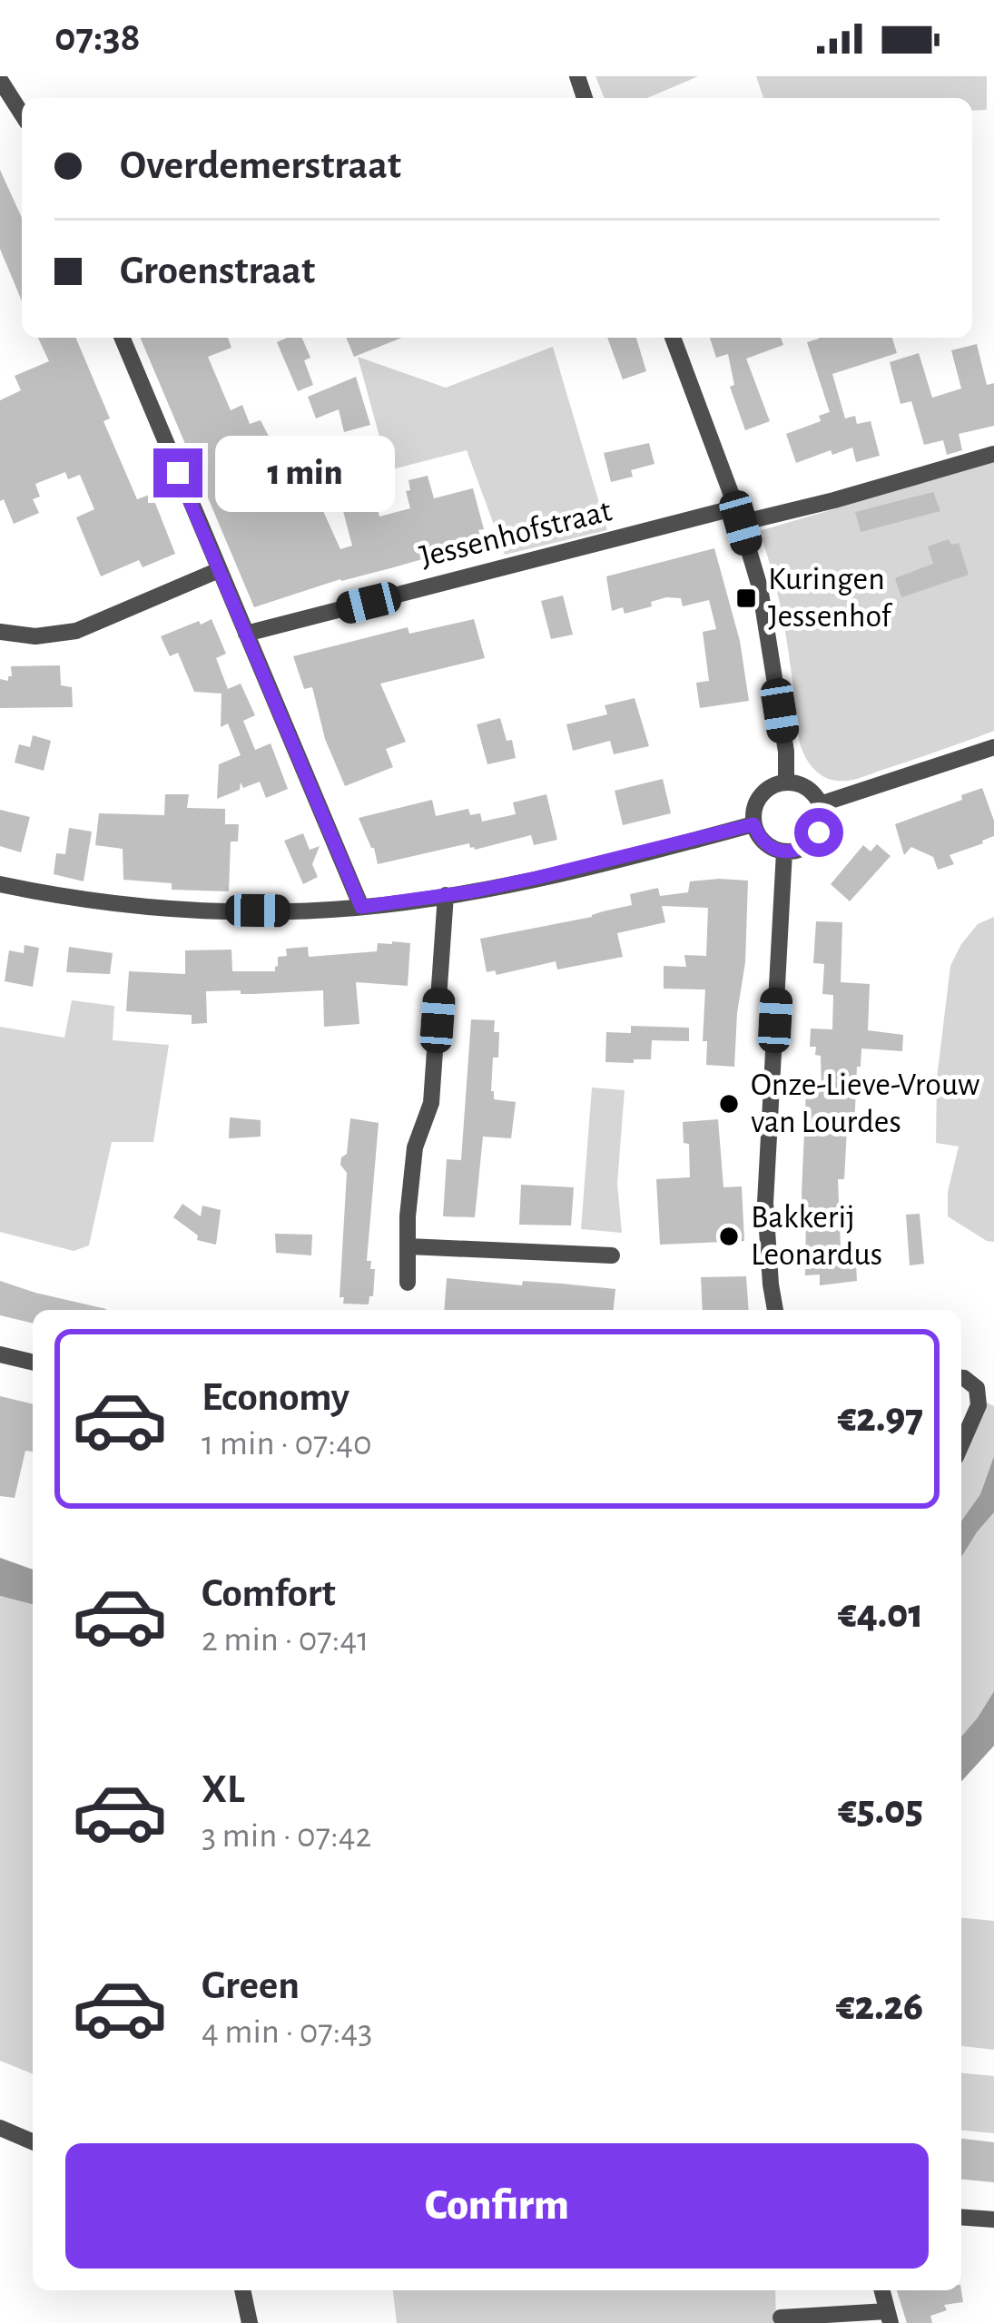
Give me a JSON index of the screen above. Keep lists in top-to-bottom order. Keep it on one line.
{"streets":{"street":["Jessenhofstraat"]},"places":{"transit":["Kuringen Jessenhof"],"other":["Onze-Lieve-Vrouw van Lourdes","Bakkerij Leonardus"]},"page":{"status":"07:38","banner":["Overdemerstraat","Groenstraat"],"bubble":"1 min","list":[{"name":"Economy","note":"1 min · 07:40","value":"€2.97"},{"name":"Comfort","note":"2 min · 07:41","value":"€4.01"},{"name":"XL","note":"3 min · 07:42","value":"€5.05"},{"name":"Green","note":"4 min · 07:43","value":"€2.26"}],"buttons":"Confirm"}}
